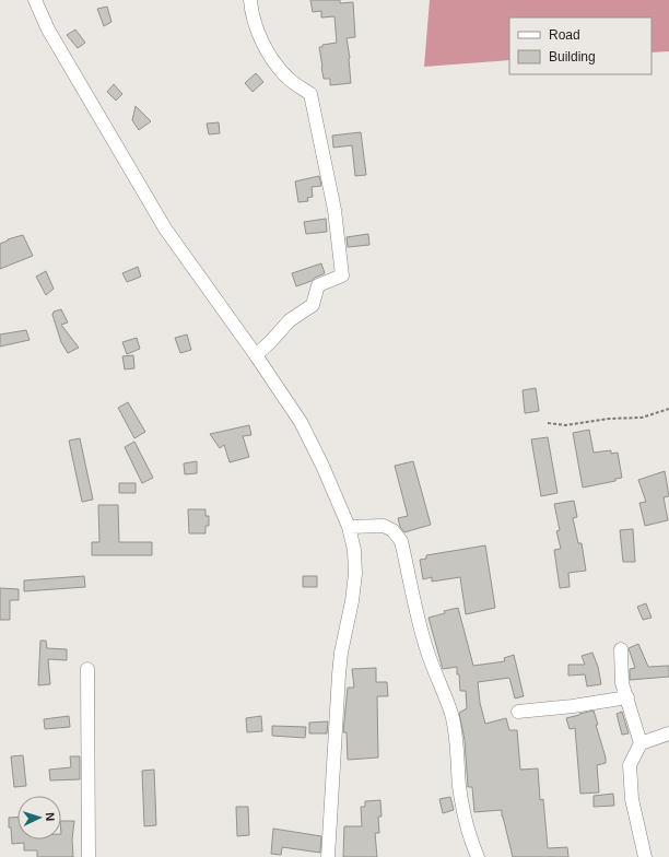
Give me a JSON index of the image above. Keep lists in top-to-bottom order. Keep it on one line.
{"legend":["Road","Building"],"north":"right"}
